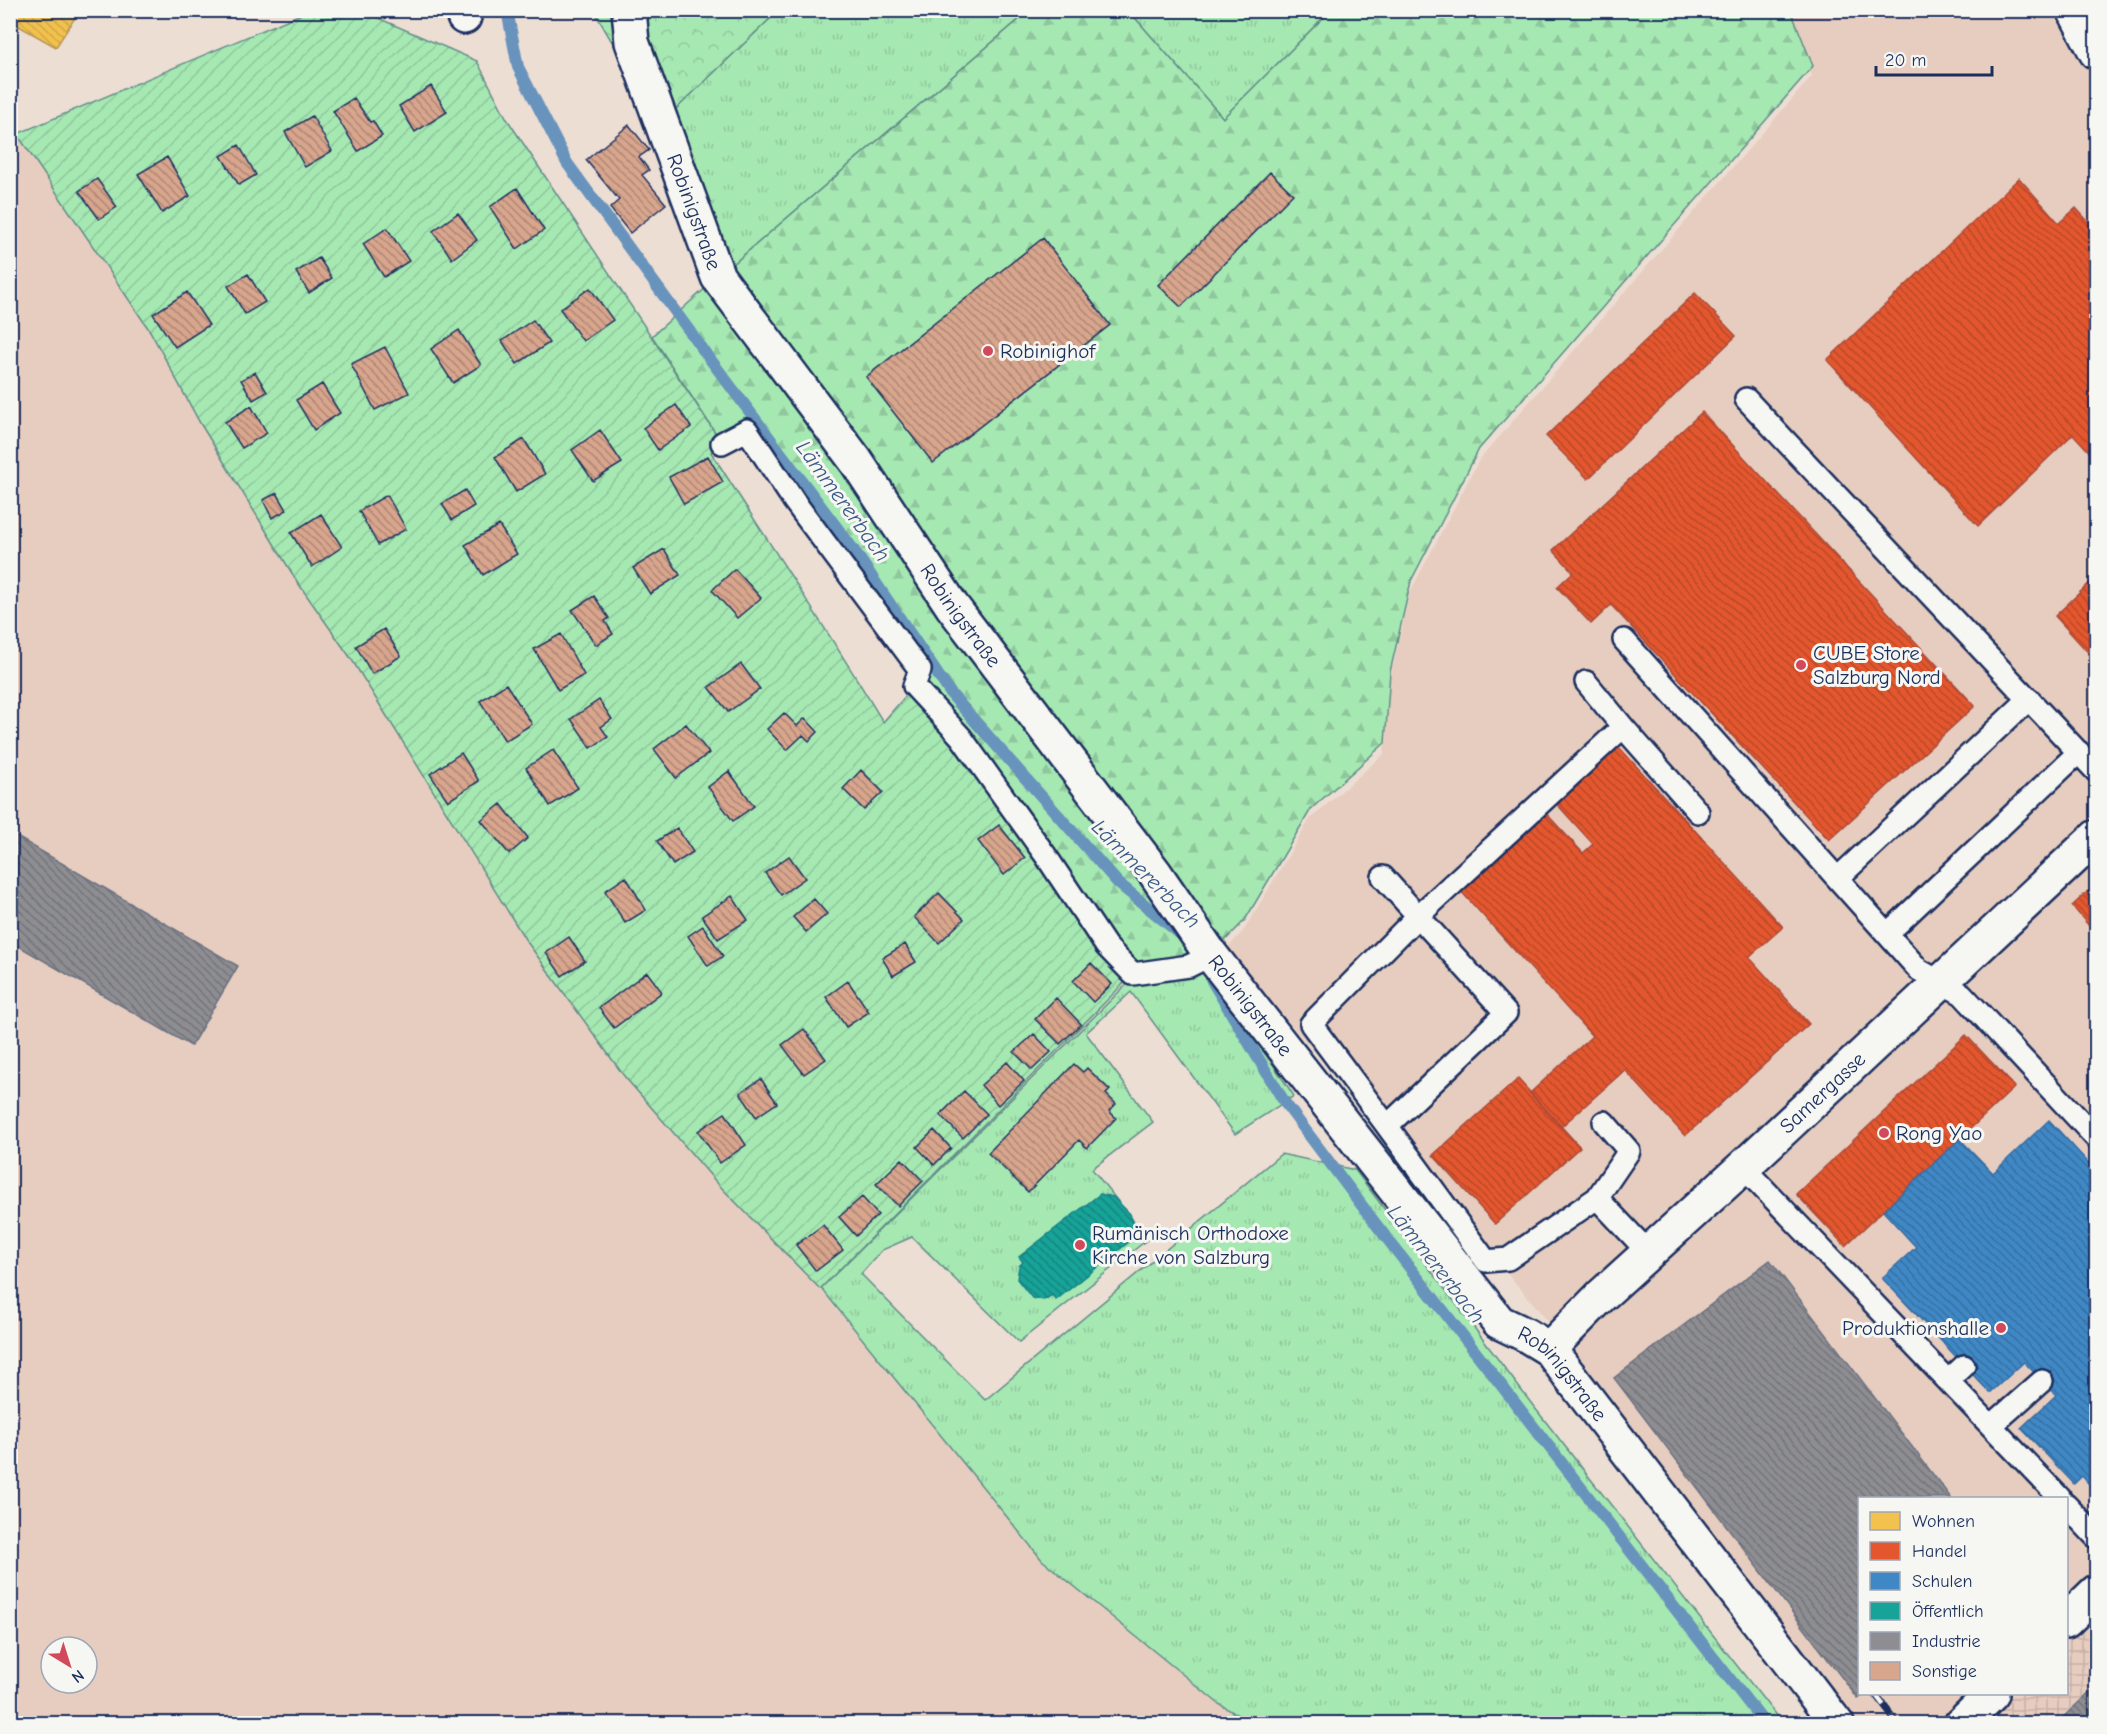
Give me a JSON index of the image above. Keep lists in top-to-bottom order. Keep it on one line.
{"streets":{"street":["Robinigstraße","Samergasse"]},"crossings":[["Robinigstraße","Samergasse"]],"water":["Lämmererbach"],"places":["Robinighof","CUBE Store Salzburg Nord","Rong Yao","Rumänisch Orthodoxe Kirche von Salzburg","Produktionshalle"],"legend":["Wohnen","Handel","Schulen","Öffentlich","Industrie","Sonstige"],"scale_bar":"20 m","north":"bottom right"}
